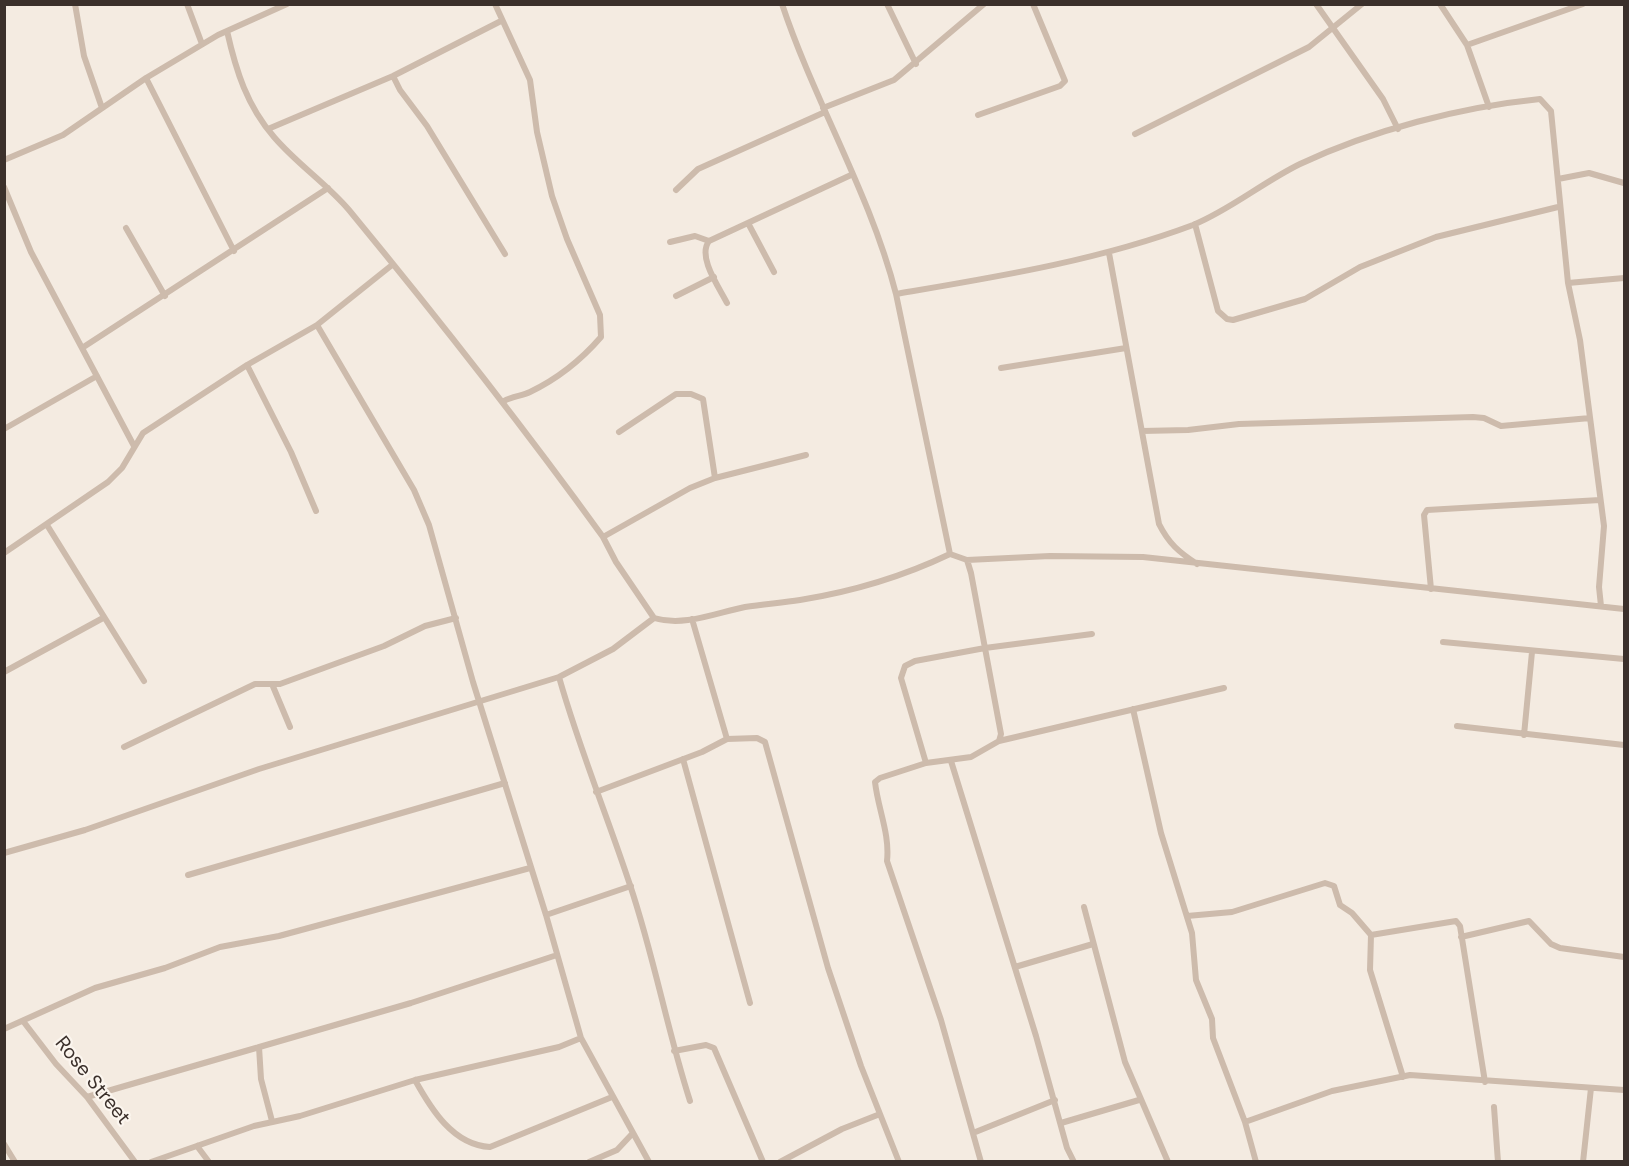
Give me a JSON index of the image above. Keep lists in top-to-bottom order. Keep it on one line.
{"streets":{"street":["Rose Street"]}}
